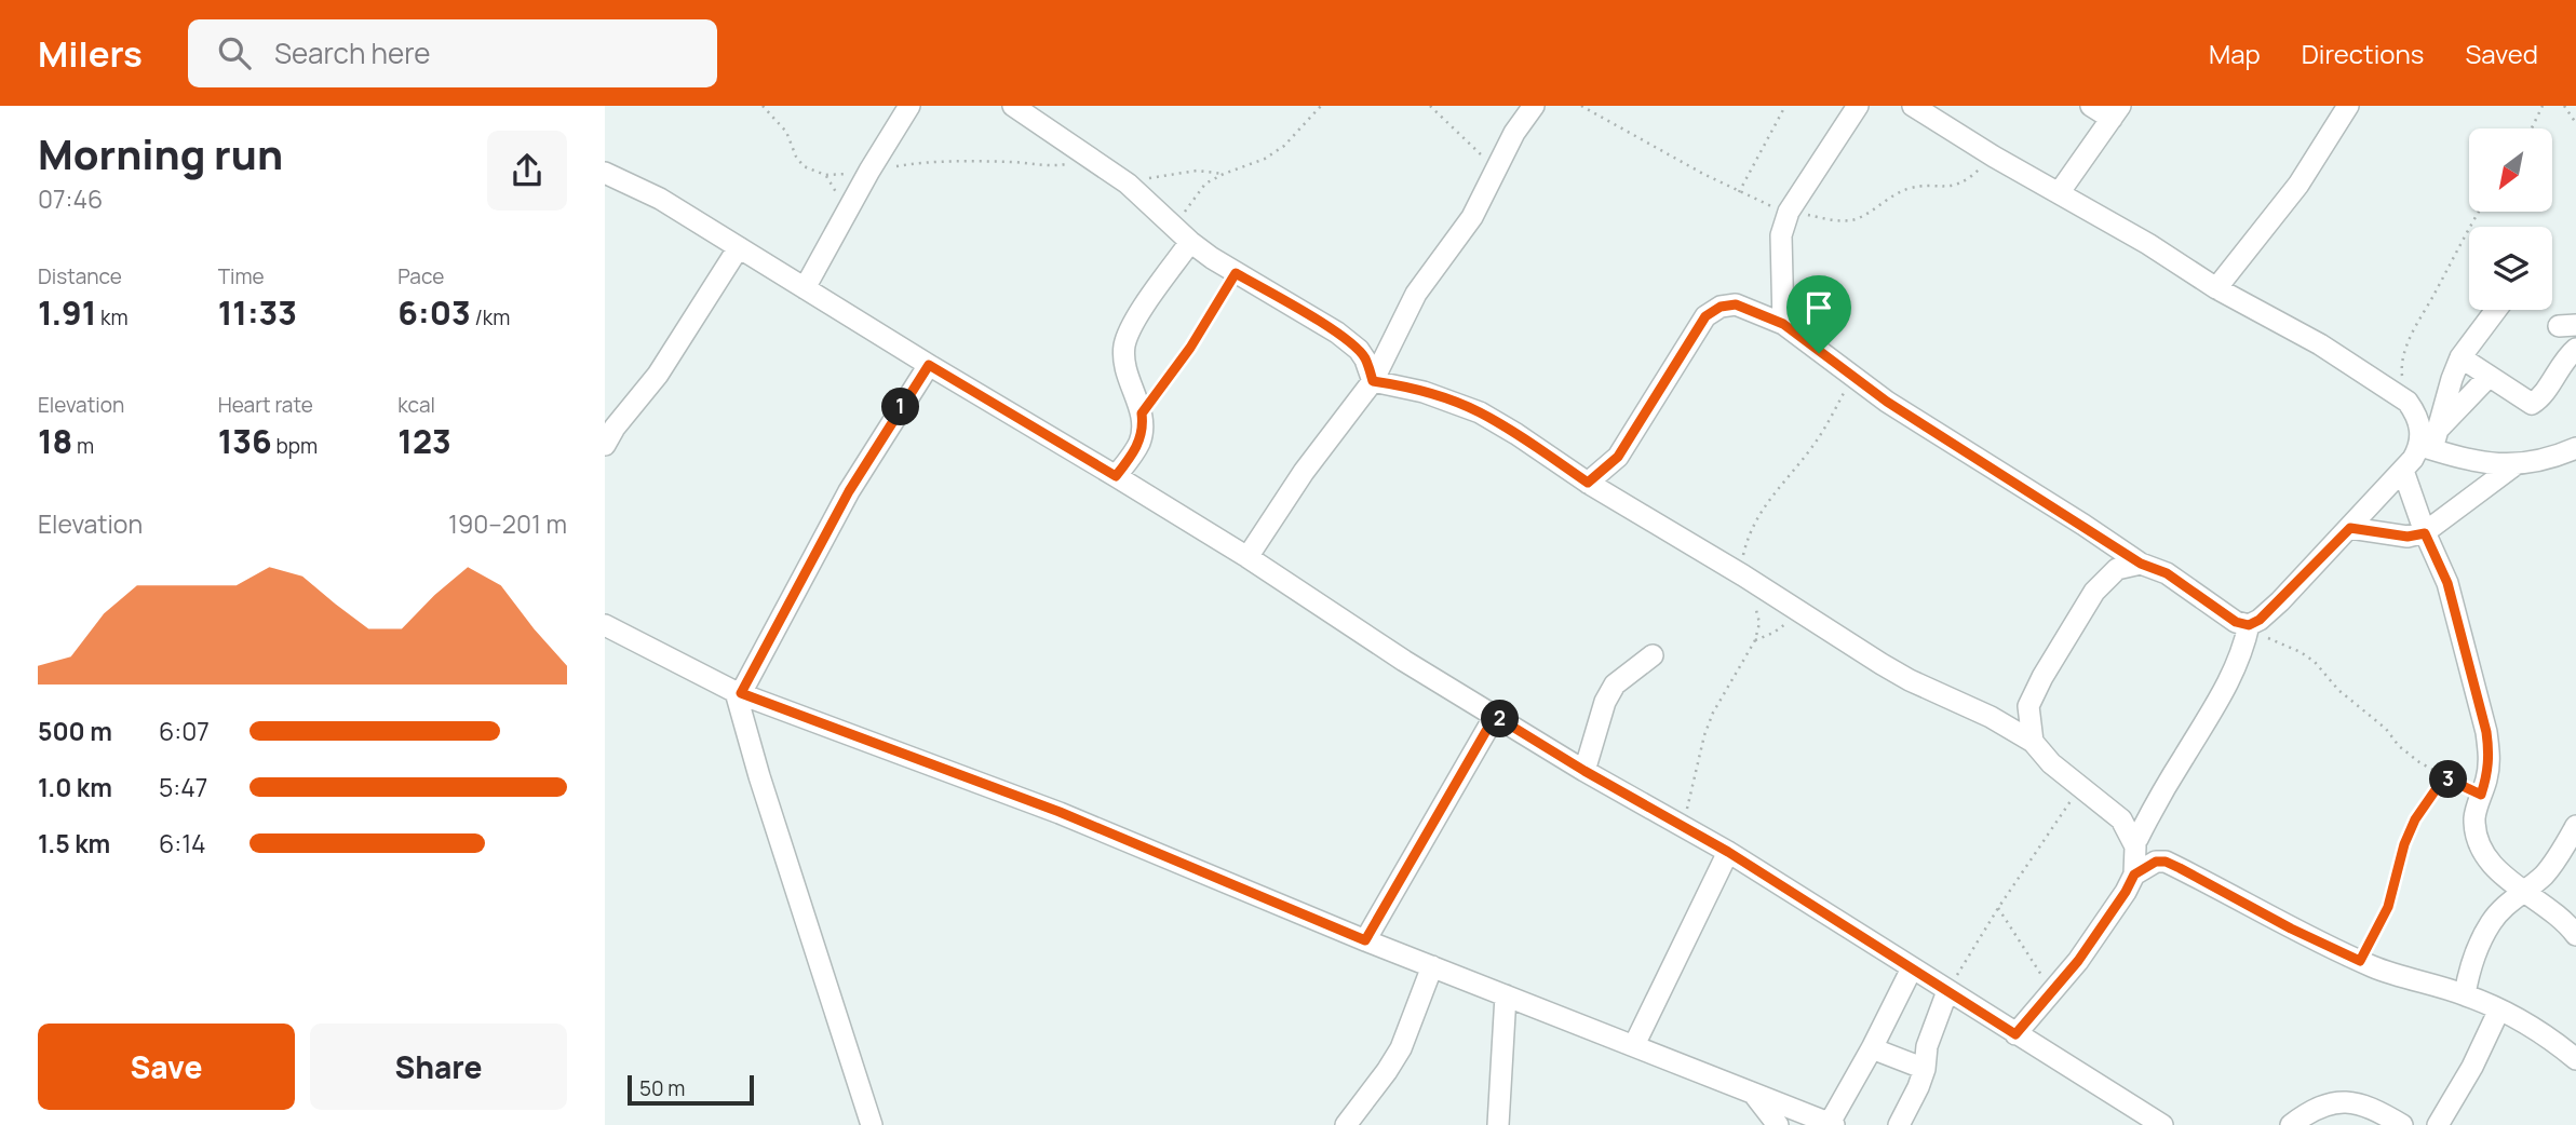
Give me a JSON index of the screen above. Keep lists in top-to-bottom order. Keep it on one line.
{"scale_bar":"50 m","north":"bottom left","page":{"header":"Milers","search":"Search here","nav":["Map","Directions","Saved"],"heading":["Morning run","07:46"],"stats":[["Distance","1.91 km"],["Time","11:33"],["Pace","6:03 /km"],["Elevation","18 m"],["Heart rate","136 bpm"],["kcal","123"]],"pins":["1","2","3"],"chart":["Elevation","190–201 m"],"list":[{"name":"500 m","note":"6:07"},{"name":"1.0 km","note":"5:47"},{"name":"1.5 km","note":"6:14"}],"buttons":["Save","Share"],"scale":"50 m"}}
